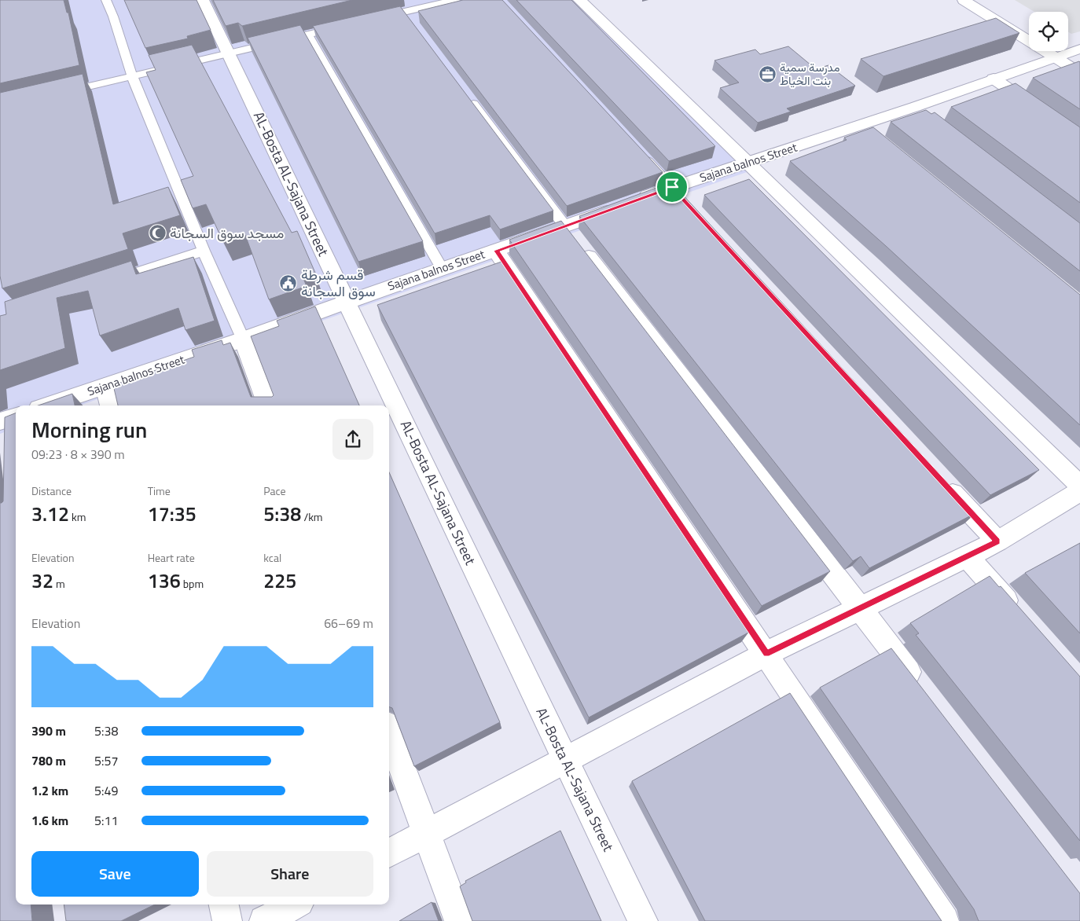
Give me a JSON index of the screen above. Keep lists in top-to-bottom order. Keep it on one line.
{"streets":{"street":["Sajana balnos Street","AL-Bosta AL-Sajana Street"]},"crossings":[["Sajana balnos Street","AL-Bosta AL-Sajana Street"]],"places":{"office":["مدرسة سمية بنت الخياط"],"mosque":["مسجد سوق السجانة"],"public building":["قسم شرطة سوق السجانة"]},"page":{"heading":["Morning run","09:23 · 8 × 390 m"],"stats":[["Distance","3.12 km"],["Time","17:35"],["Pace","5:38 /km"],["Elevation","32 m"],["Heart rate","136 bpm"],["kcal","225"]],"chart":["Elevation","66–69 m"],"list":[{"name":"390 m","note":"5:38"},{"name":"780 m","note":"5:57"},{"name":"1.2 km","note":"5:49"},{"name":"1.6 km","note":"5:11"}],"buttons":["Save","Share"]}}
